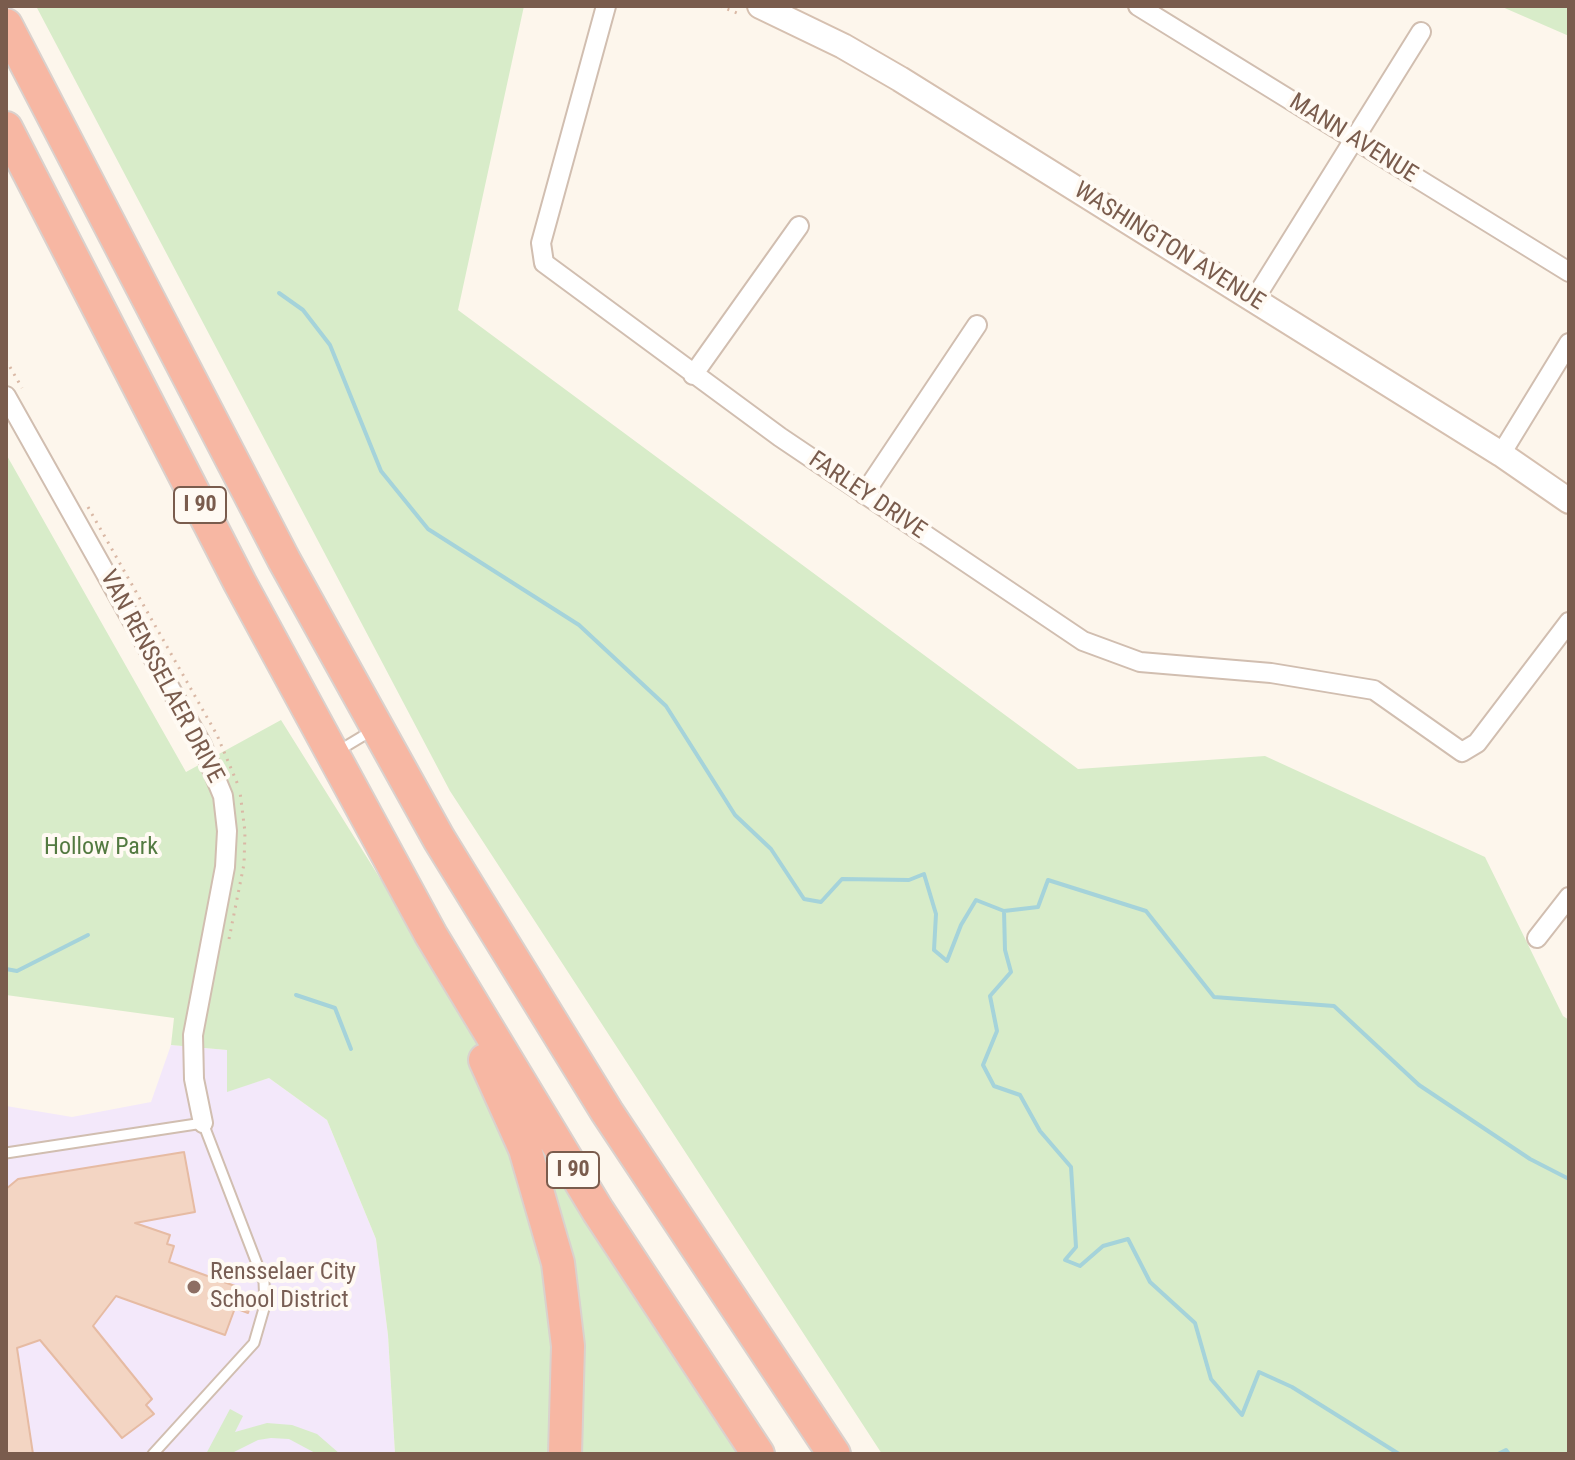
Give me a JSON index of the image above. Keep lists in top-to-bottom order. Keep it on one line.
{"streets":{"highway":["I 90"],"street":["MANN AVENUE","WASHINGTON AVENUE","FARLEY DRIVE","VAN RENSSELAER DRIVE"]},"parks":["Hollow Park"],"places":["Rensselaer City School District"]}
